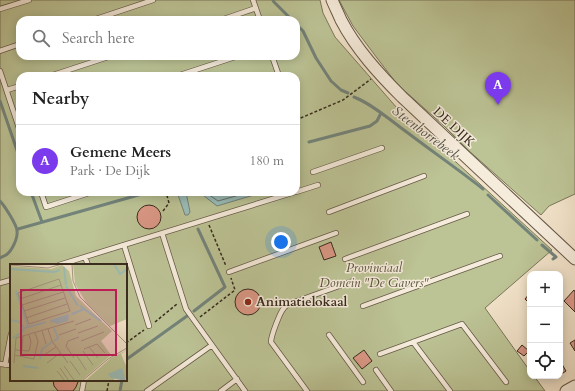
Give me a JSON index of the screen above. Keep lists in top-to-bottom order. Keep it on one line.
{"streets":{"street":["DE DIJK"]},"water":["Steenborrebeek"],"parks":["Provinciaal Domein \"De Gavers\""],"places":["Animatielokaal"],"page":{"search":"Search here","pins":"A","heading":"Nearby","list":[{"mark":"A","name":"Gemene Meers","note":"Park · De Dijk","value":"180 m"}],"map_buttons":["+","−"]}}
